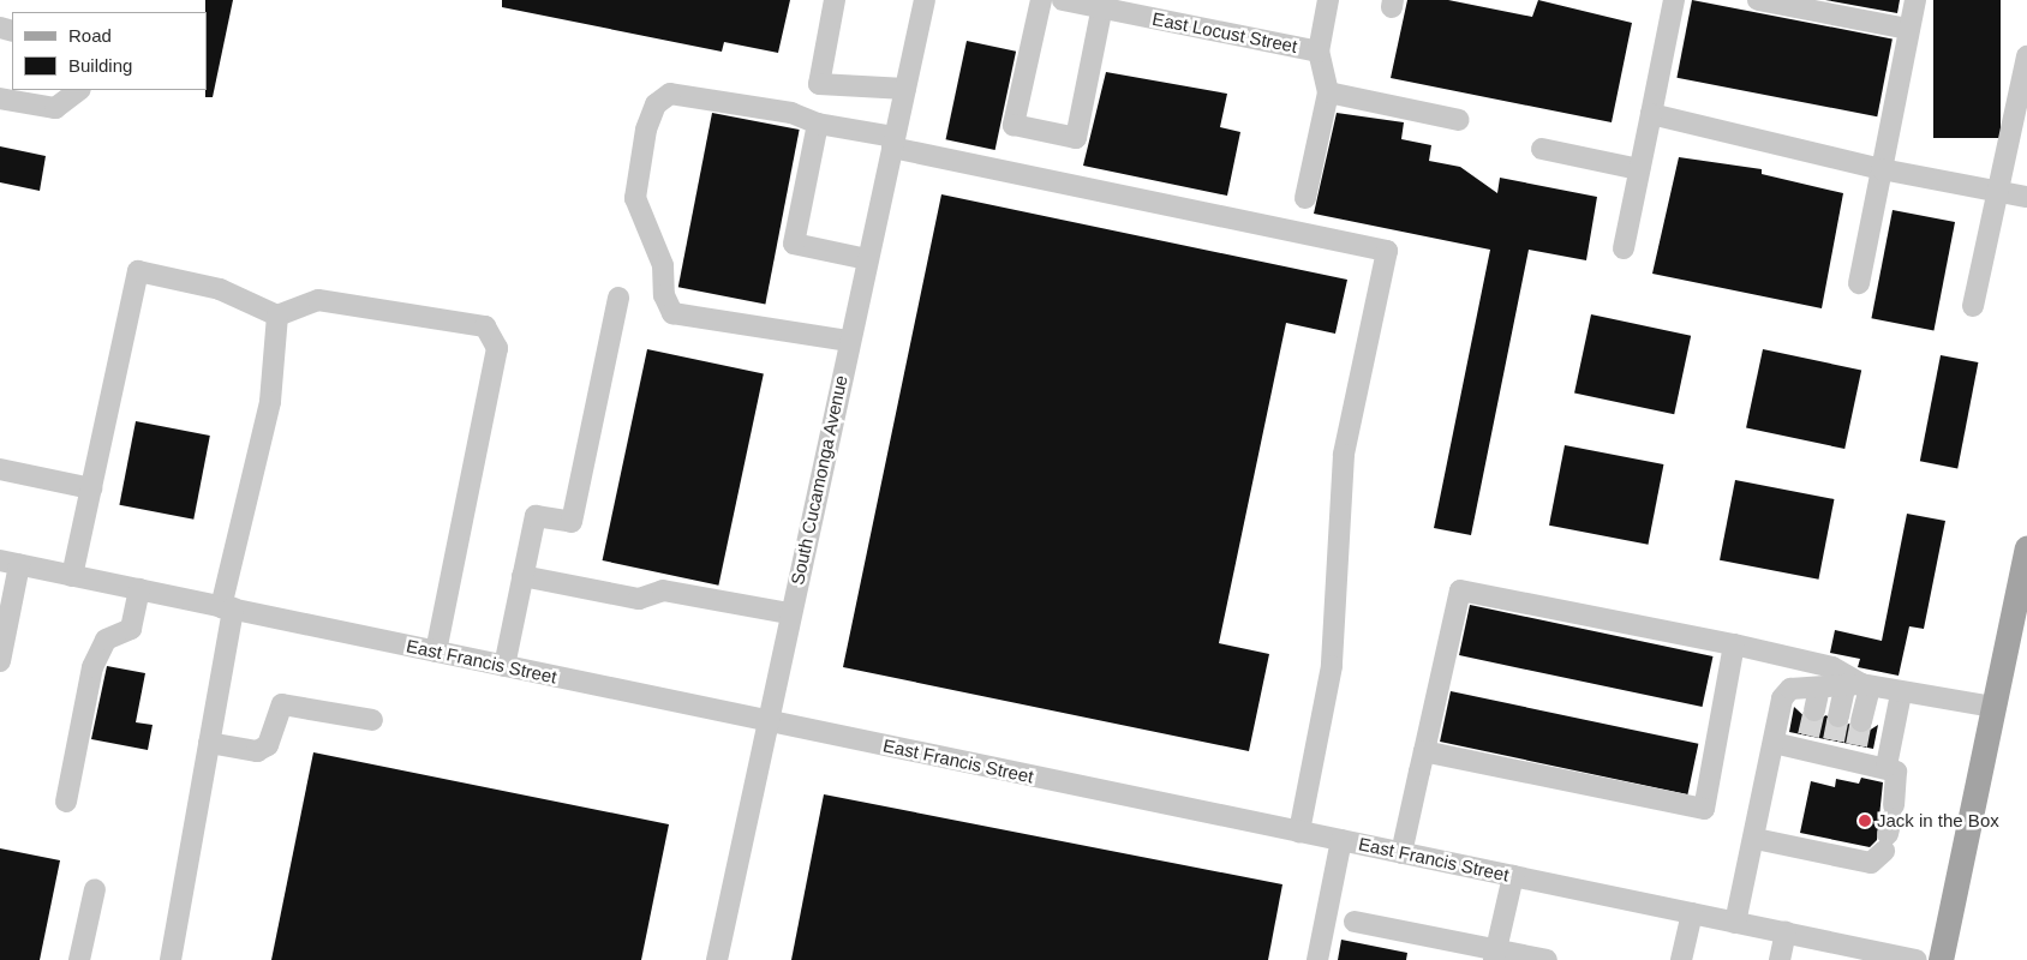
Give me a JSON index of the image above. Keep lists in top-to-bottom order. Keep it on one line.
{"streets":{"street":["East Locust Street","South Cucamonga Avenue","East Francis Street"]},"crossings":[["South Cucamonga Avenue","East Francis Street"]],"places":["Jack in the Box"],"legend":["Road","Building"]}
